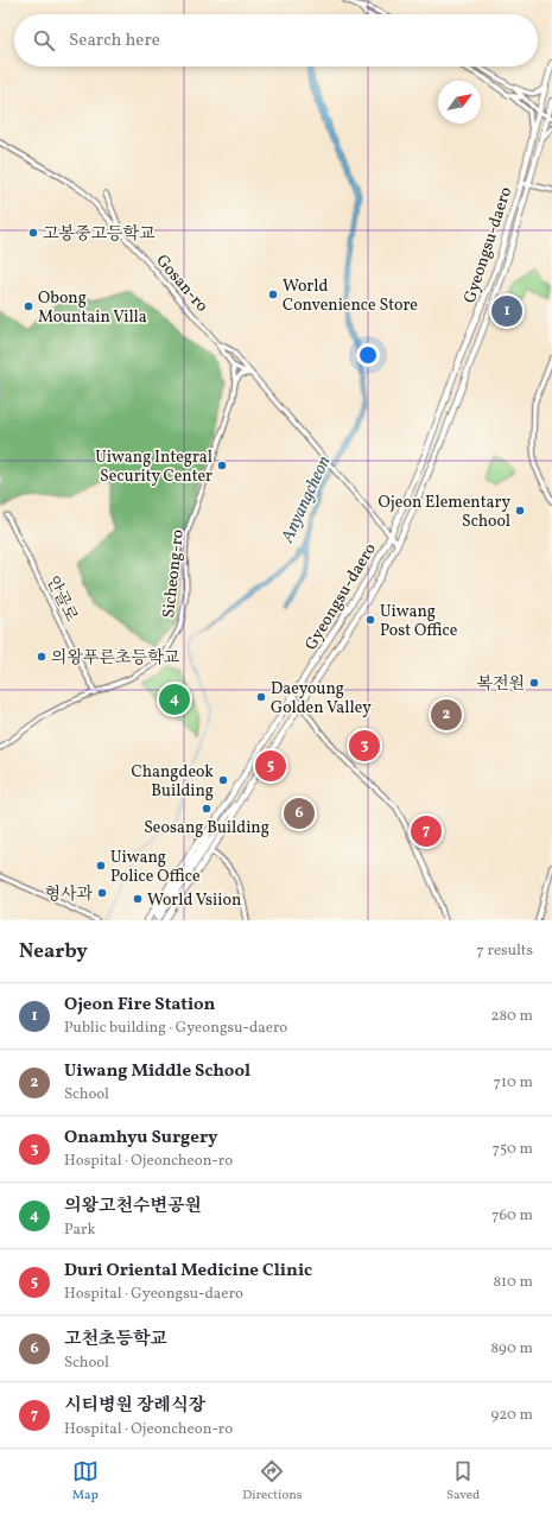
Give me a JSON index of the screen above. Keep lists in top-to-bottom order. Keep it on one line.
{"streets":{"main road":["Gyeongsu-daero"],"street":["Gosan-ro","Sicheong-ro","안골로"]},"crossings":[["Gosan-ro","Sicheong-ro"],["Sicheong-ro","안골로"]],"water":["Anyangcheon"],"places":["고봉중고등학교","World Convenience Store","Obong Mountain Villa","Uiwang Integral Security Center","Ojeon Elementary School","Uiwang Post Office","의왕푸른초등학교","복전원","Daeyoung Golden Valley","Changdeok Building","Seosang Building","Uiwang Police Office","형사과","World Vsiion"],"north":"top right","page":{"search":"Search here","pins":["1","4","2","3","5","6","7"],"heading":["Nearby","7 results"],"list":[{"mark":"1","name":"Ojeon Fire Station","note":"Public building · Gyeongsu-daero","value":"280 m"},{"mark":"2","name":"Uiwang Middle School","note":"School","value":"710 m"},{"mark":"3","name":"Onamhyu Surgery","note":"Hospital · Ojeoncheon-ro","value":"750 m"},{"mark":"4","name":"의왕고천수변공원","note":"Park","value":"760 m"},{"mark":"5","name":"Duri Oriental Medicine Clinic","note":"Hospital · Gyeongsu-daero","value":"810 m"},{"mark":"6","name":"고천초등학교","note":"School","value":"890 m"},{"mark":"7","name":"시티병원 장례식장","note":"Hospital · Ojeoncheon-ro","value":"920 m"}],"nav":["Map","Directions","Saved"]}}
